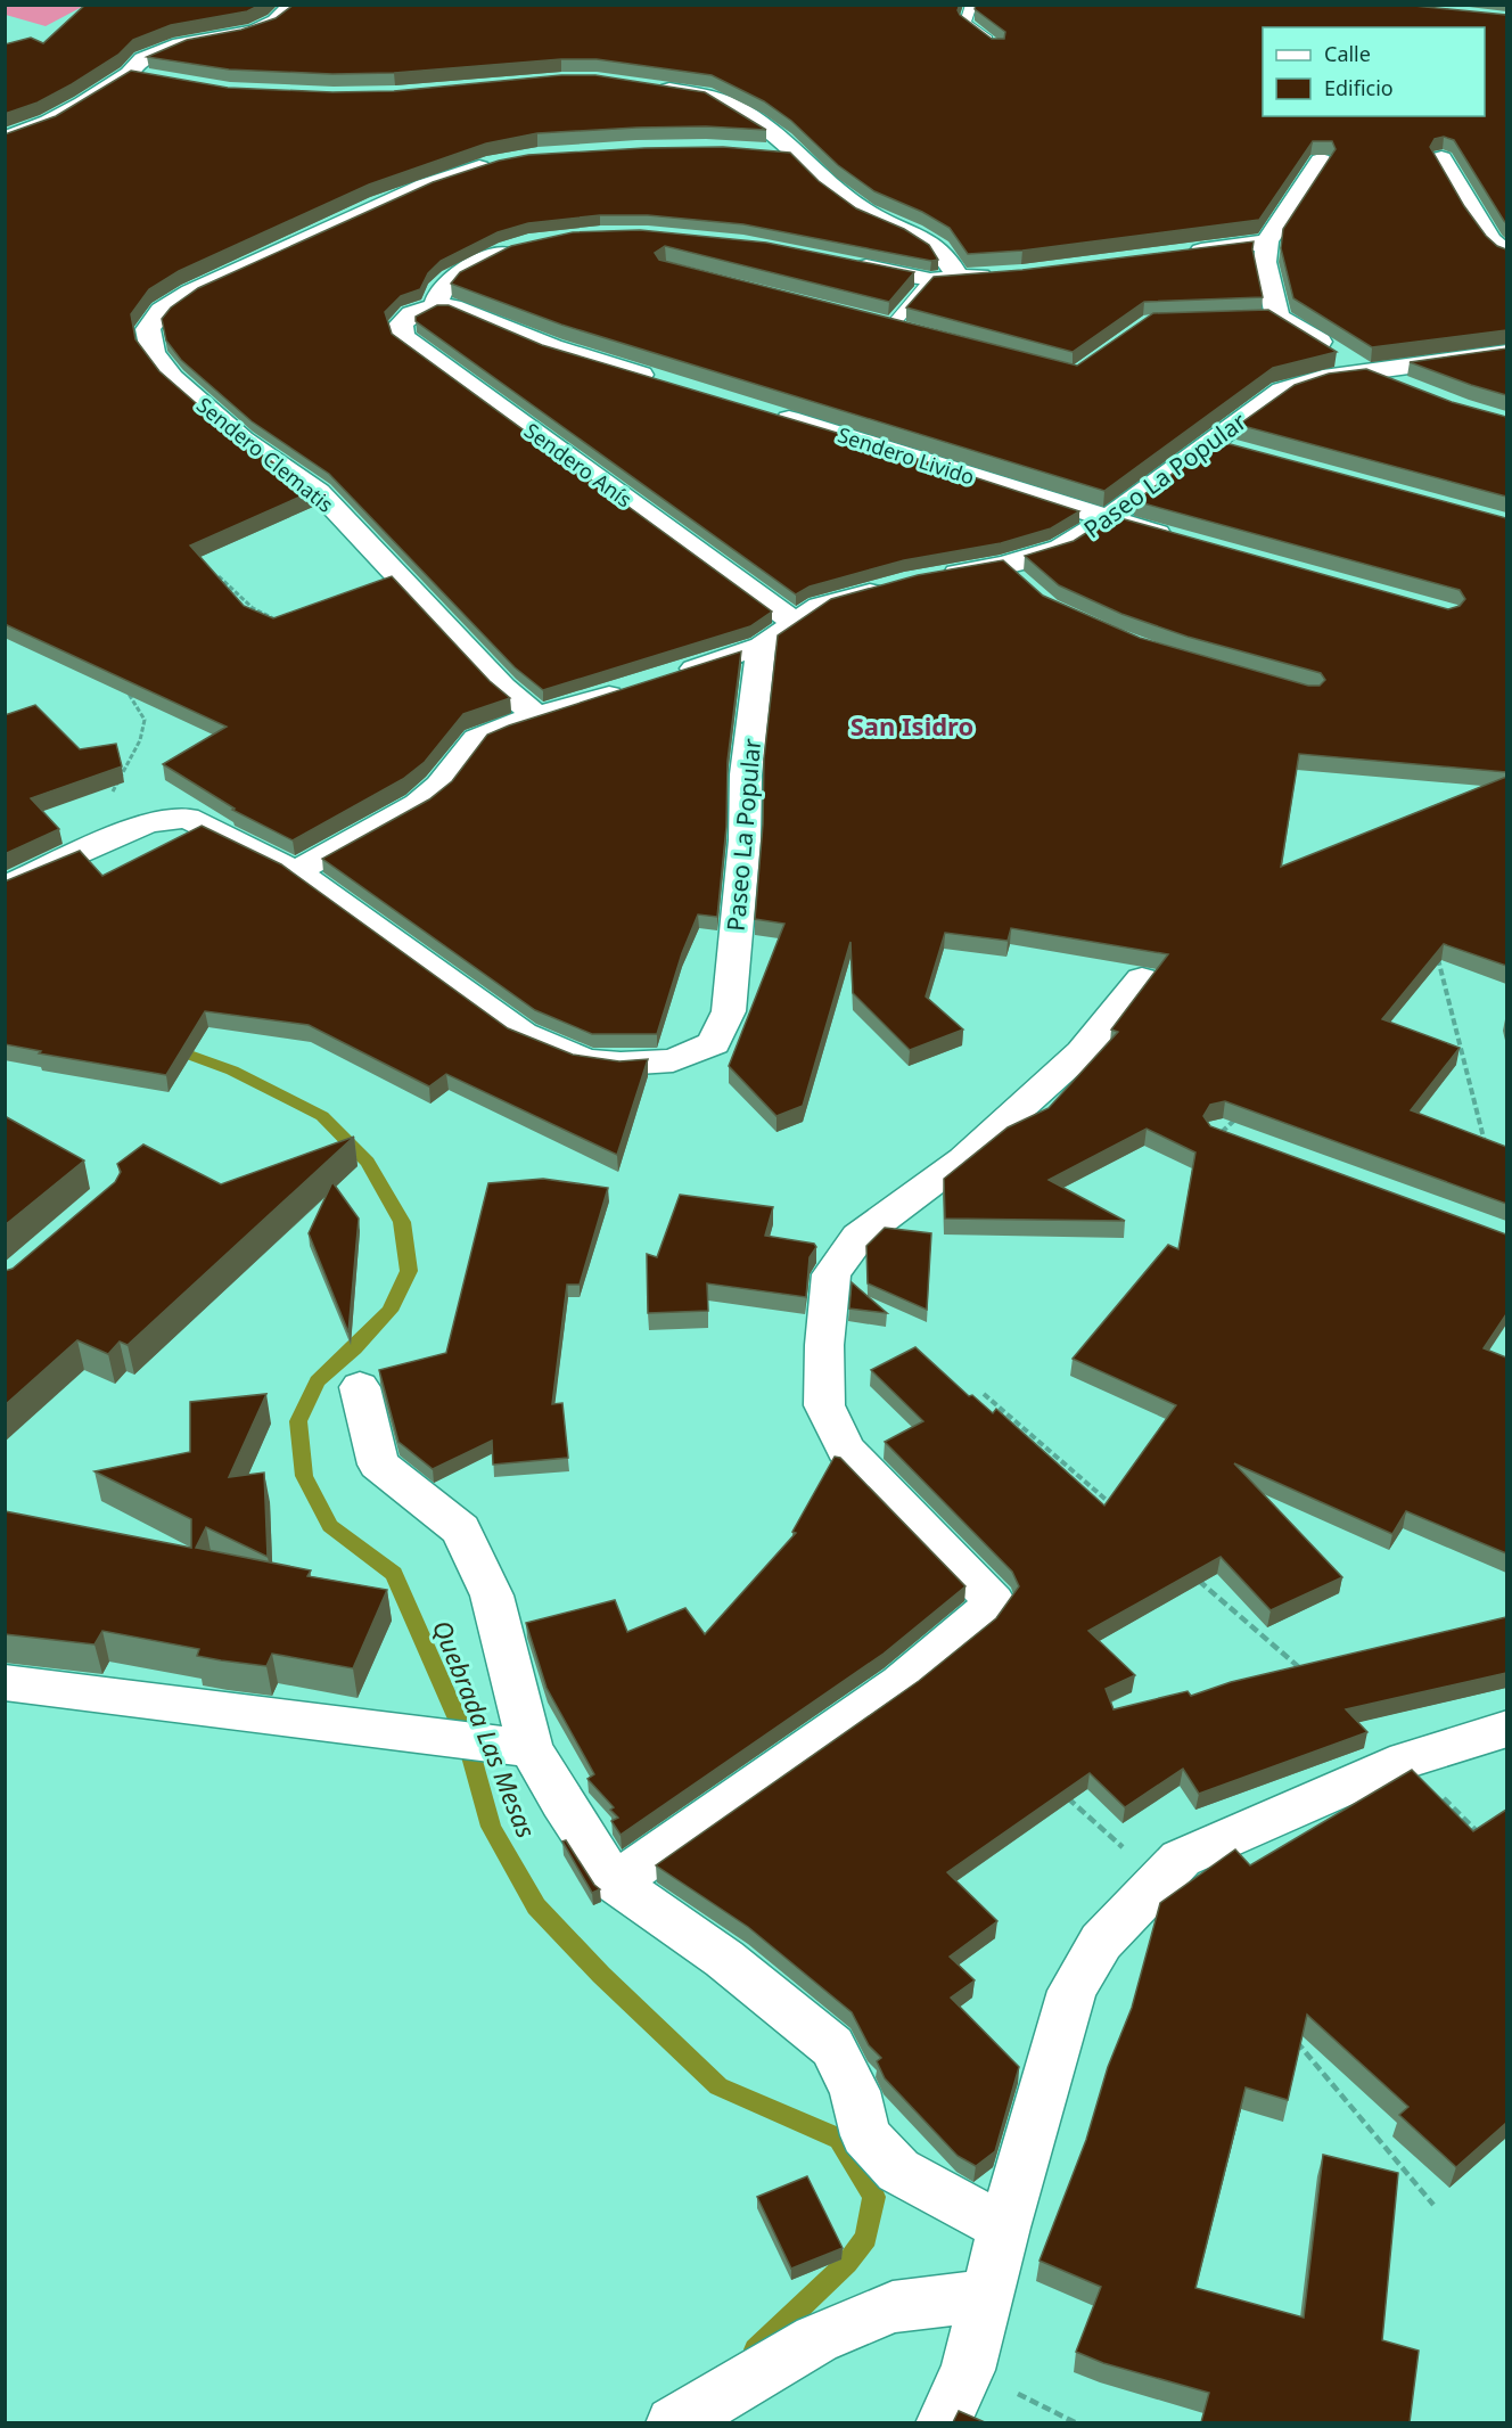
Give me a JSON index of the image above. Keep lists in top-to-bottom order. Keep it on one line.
{"streets":{"street":["Sendero Clematis","Sendero Livido","Sendero Anís","Paseo La Popular"]},"crossings":[["Sendero Livido","Paseo La Popular"]],"districts":["San Isidro"],"water":["Quebrada Las Mesas"],"legend":["Calle","Edificio"]}
